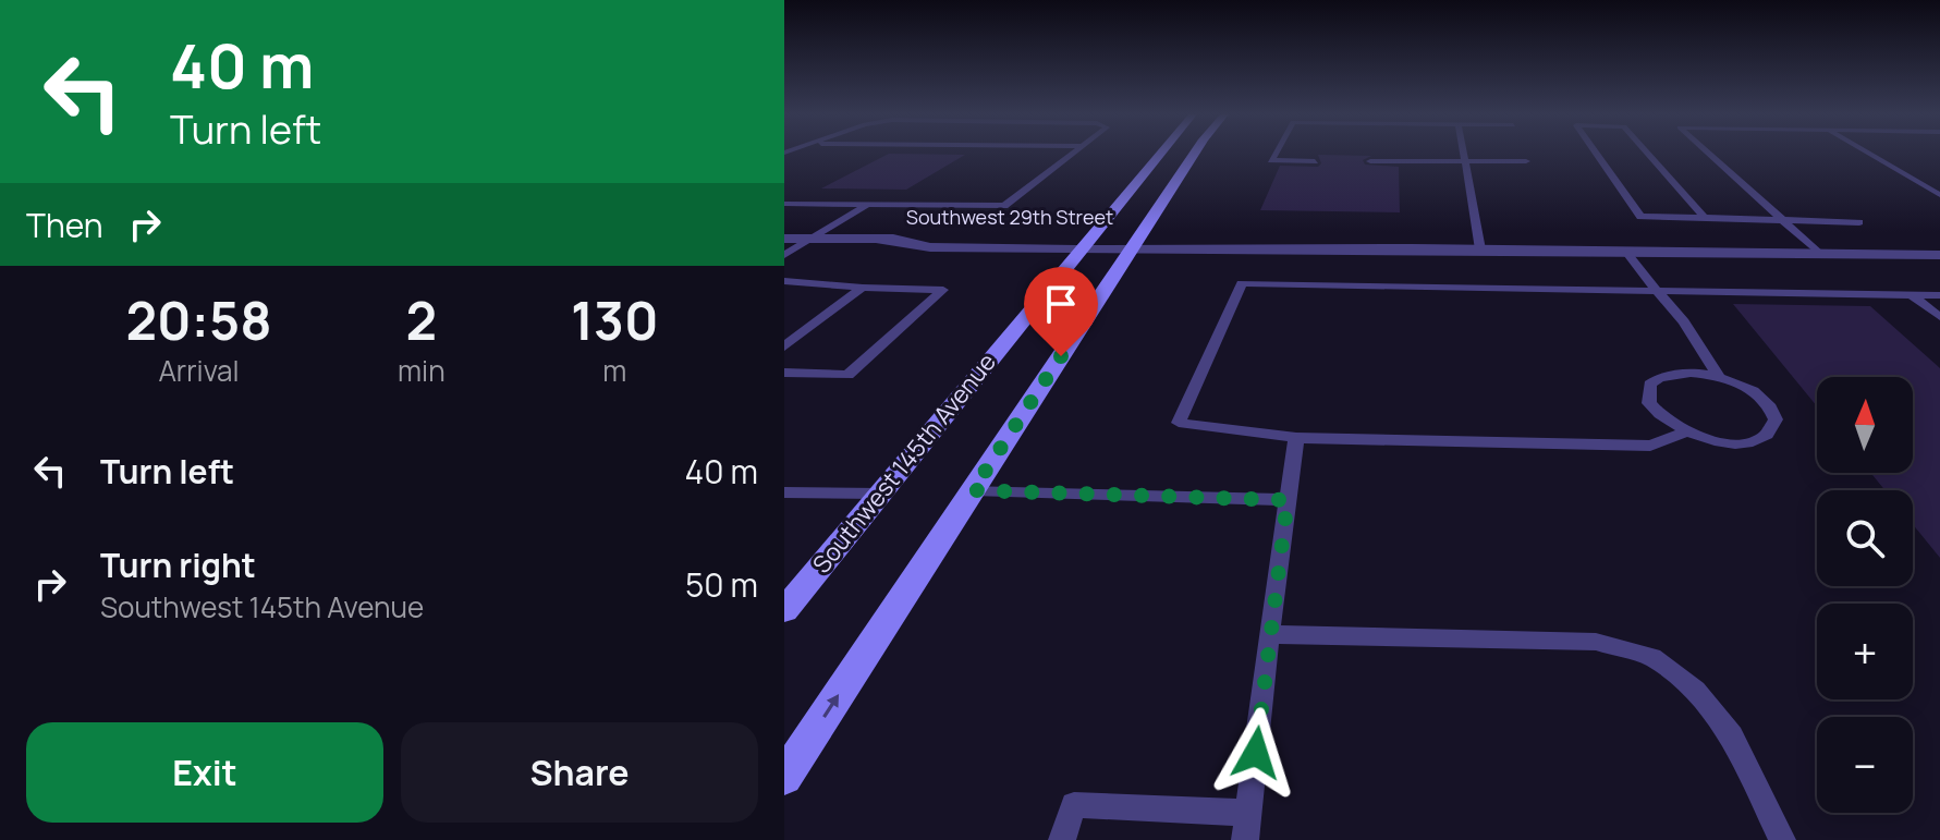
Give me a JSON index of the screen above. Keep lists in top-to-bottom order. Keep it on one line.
{"streets":{"street":["Southwest 29th Street","Southwest 145th Avenue"]},"crossings":[["Southwest 29th Street","Southwest 145th Avenue"]],"north":"top","page":{"turn":["40 m","Turn left"],"then":"Then","eta":["20:58","Arrival","2","min","130","m"],"map_buttons":["+","−"],"list":[{"name":"Turn left","value":"40 m"},{"name":"Turn right","note":"Southwest 145th Avenue","value":"50 m"}],"buttons":["Exit","Share"]}}
